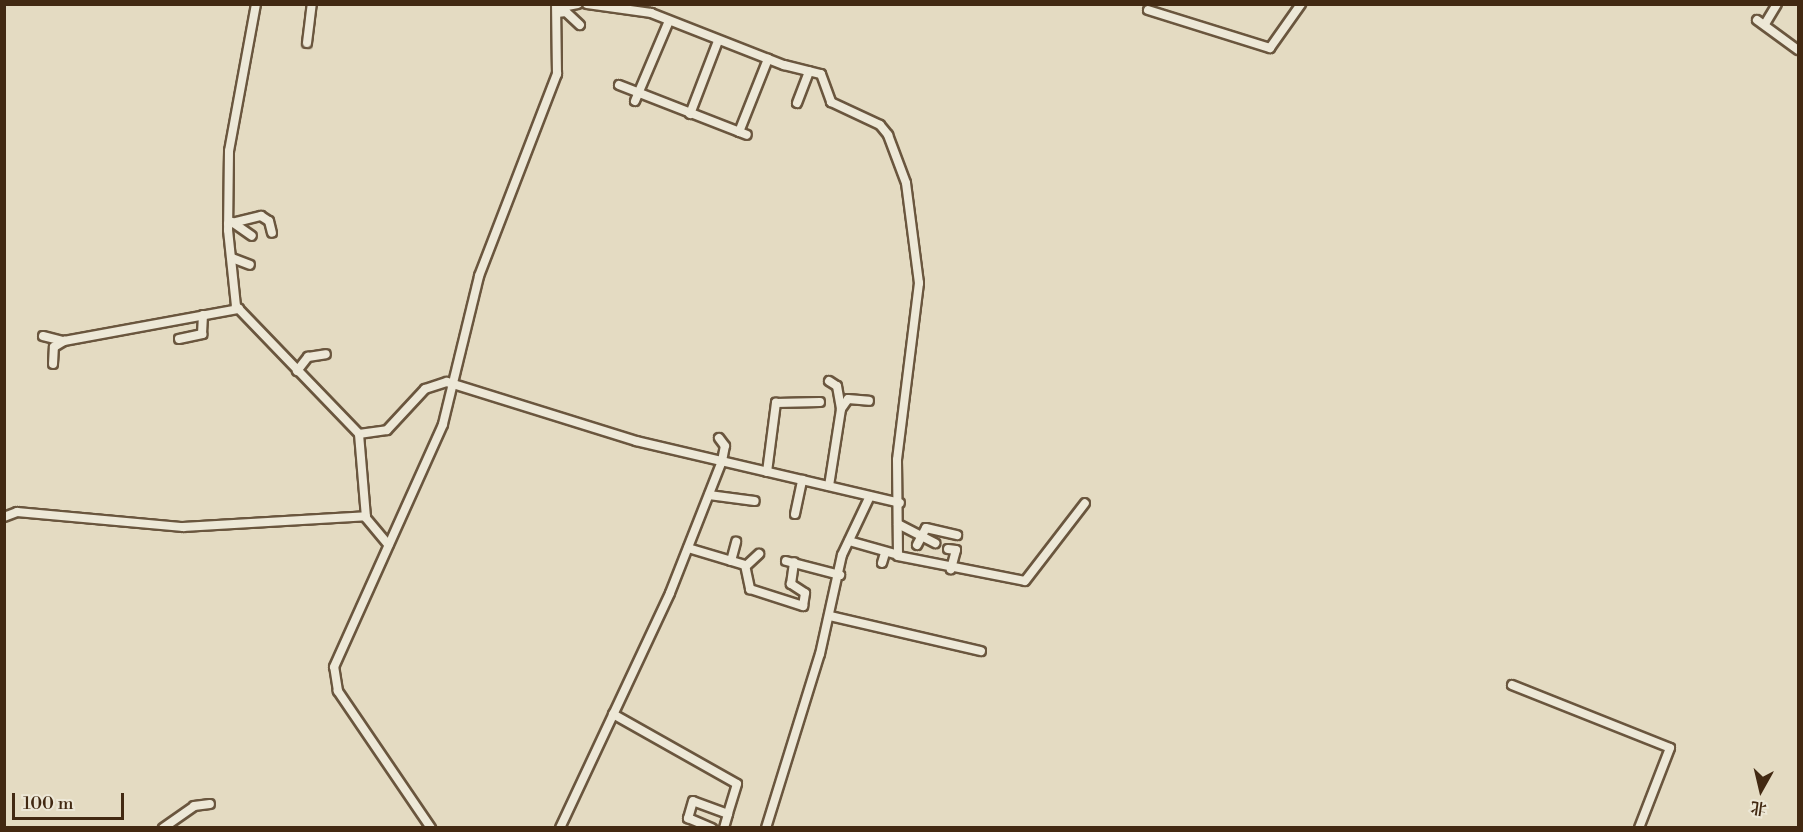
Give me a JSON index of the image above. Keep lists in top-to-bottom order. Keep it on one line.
{"scale_bar":"100 m","north":"bottom"}
